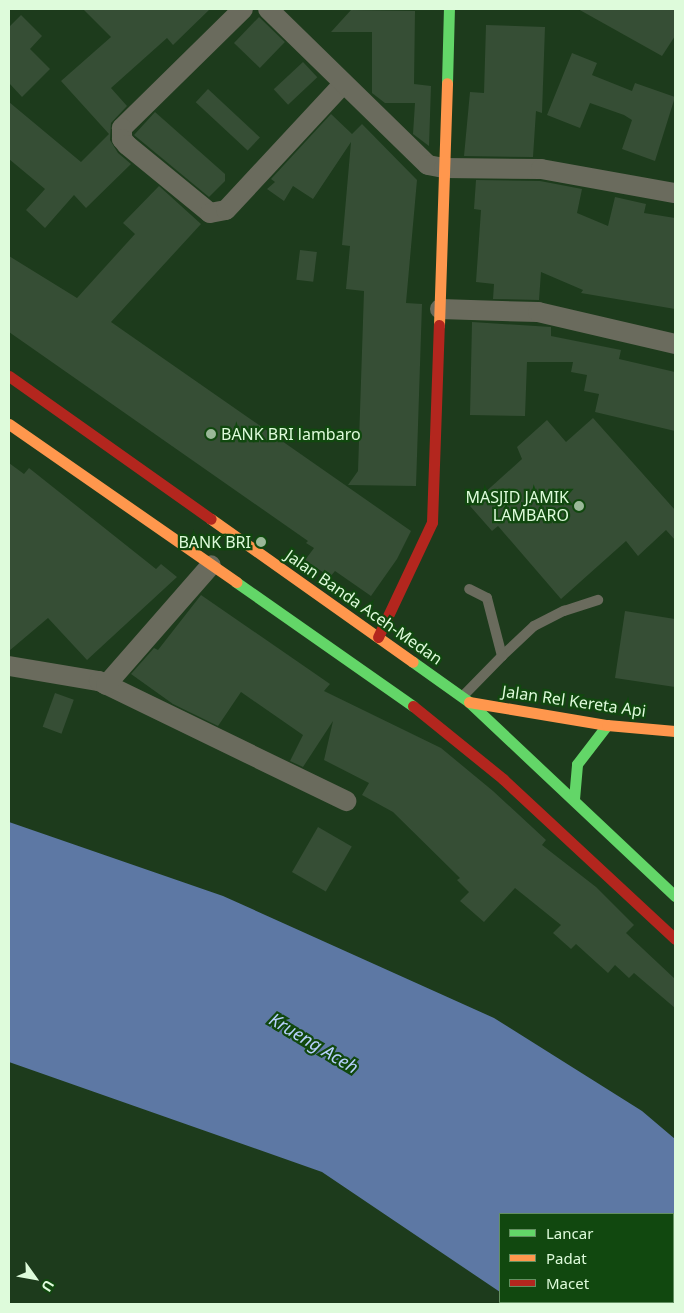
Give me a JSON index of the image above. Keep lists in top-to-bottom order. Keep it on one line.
{"streets":{"main road":["Jalan Banda Aceh-Medan","Jalan Rel Kereta Api"]},"crossings":[["Jalan Banda Aceh-Medan","Jalan Rel Kereta Api"]],"water":["Krueng Aceh"],"places":["BANK BRI lambaro","MASJID JAMIK LAMBARO","BANK BRI"],"legend":["Lancar","Padat","Macet"],"north":"bottom right"}
